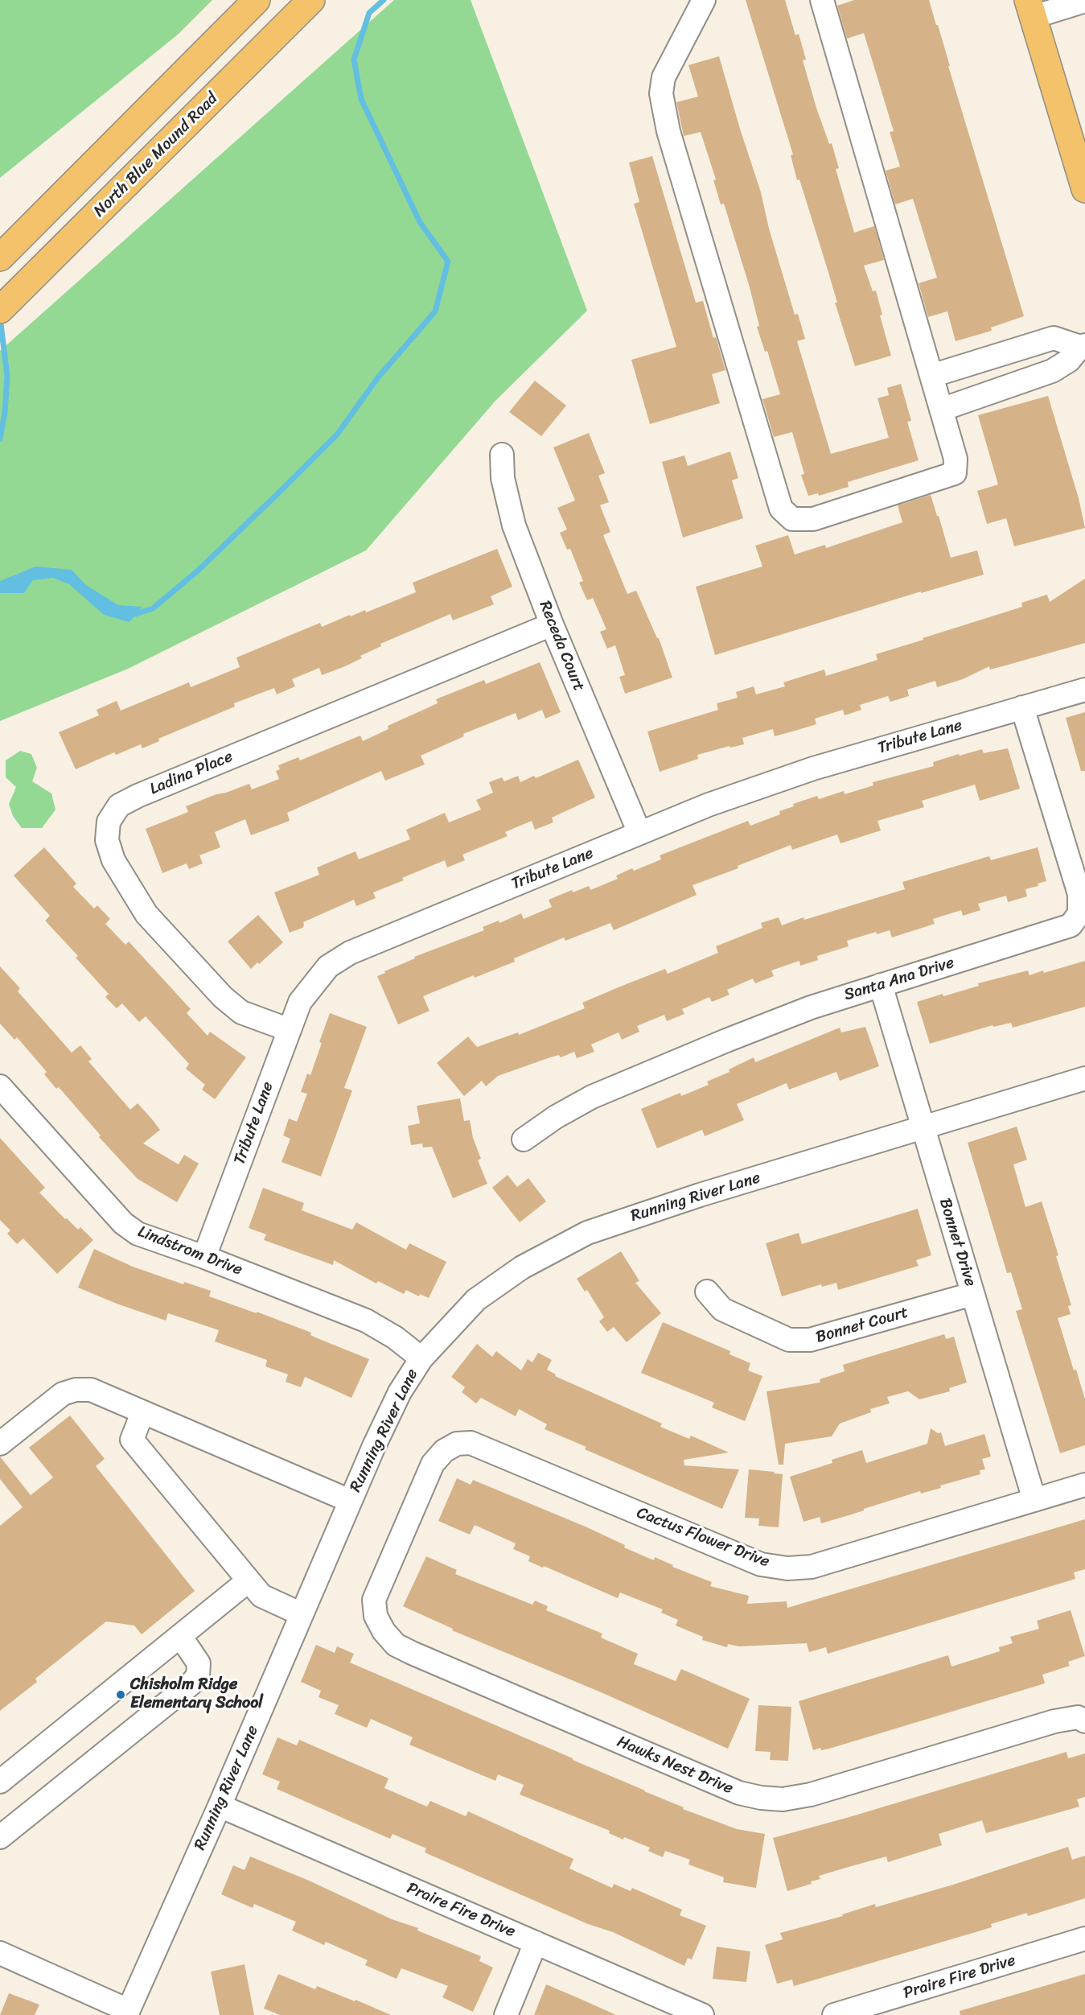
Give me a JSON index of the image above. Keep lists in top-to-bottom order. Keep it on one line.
{"streets":{"main road":["North Blue Mound Road"],"street":["Receda Court","Tribute Lane","Ladina Place","Santa Ana Drive","Running River Lane","Bonnet Drive","Lindstrom Drive","Bonnet Court","Cactus Flower Drive","Hawks Nest Drive","Praire Fire Drive"]},"crossings":[["Receda Court","Tribute Lane"],["Receda Court","Ladina Place"],["Tribute Lane","Ladina Place"],["Tribute Lane","Santa Ana Drive"],["Tribute Lane","Lindstrom Drive"],["Santa Ana Drive","Bonnet Drive"],["Running River Lane","Bonnet Drive"],["Running River Lane","Lindstrom Drive"],["Running River Lane","Praire Fire Drive"],["Bonnet Drive","Bonnet Court"],["Bonnet Drive","Cactus Flower Drive"],["Cactus Flower Drive","Hawks Nest Drive"]],"places":["Chisholm Ridge Elementary School"]}
